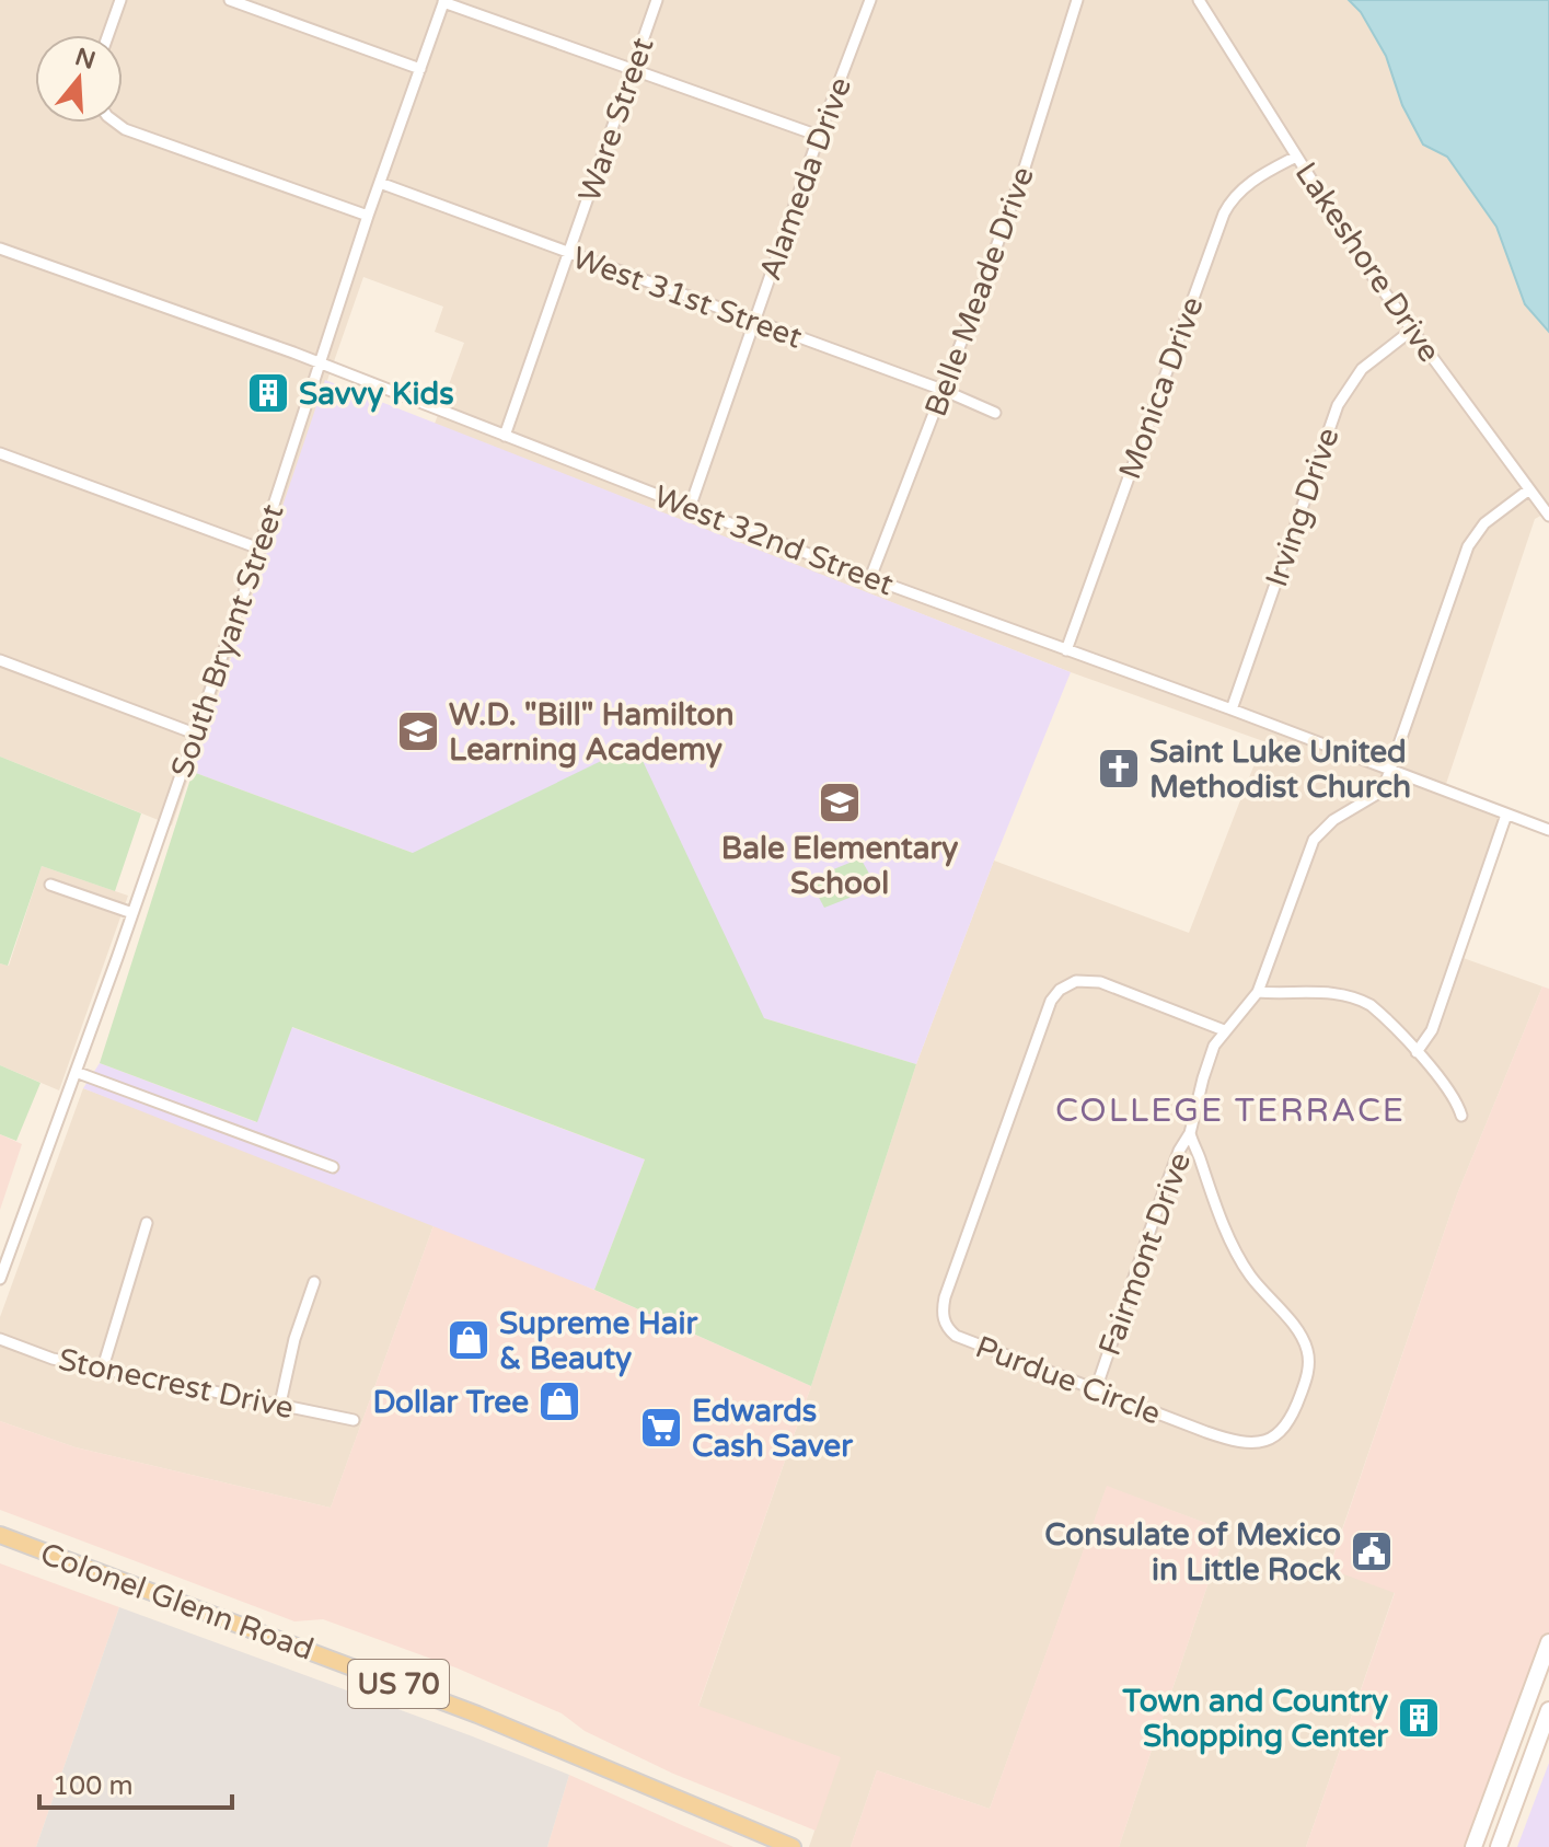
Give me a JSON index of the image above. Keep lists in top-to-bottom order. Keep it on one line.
{"streets":{"main road":["Colonel Glenn Road","US 70"],"street":["Ware Street","Alameda Drive","Lakeshore Drive","Belle Meade Drive","West 31st Street","Monica Drive","Irving Drive","West 32nd Street","South Bryant Street","Fairmont Drive","Purdue Circle","Stonecrest Drive"]},"crossings":[["Ware Street","West 31st Street"],["Ware Street","West 32nd Street"],["Alameda Drive","West 31st Street"],["Alameda Drive","West 32nd Street"],["Lakeshore Drive","Monica Drive"],["Lakeshore Drive","Irving Drive"],["Lakeshore Drive","Fairmont Drive"],["Belle Meade Drive","West 31st Street"],["Belle Meade Drive","West 32nd Street"],["West 31st Street","South Bryant Street"],["Monica Drive","West 32nd Street"],["Irving Drive","West 32nd Street"],["West 32nd Street","South Bryant Street"],["West 32nd Street","Fairmont Drive"],["Fairmont Drive","Purdue Circle"]],"districts":["COLLEGE TERRACE"],"places":{"building":["Savvy Kids","Town and Country Shopping Center"],"school or university":["W.D. \"Bill\" Hamilton Learning Academy","Bale Elementary School"],"church":["Saint Luke United Methodist Church"],"shop":["Supreme Hair & Beauty","Dollar Tree"],"supermarket":["Edwards Cash Saver"],"public building":["Consulate of Mexico in Little Rock"]},"scale_bar":"100 m","north":"top"}
